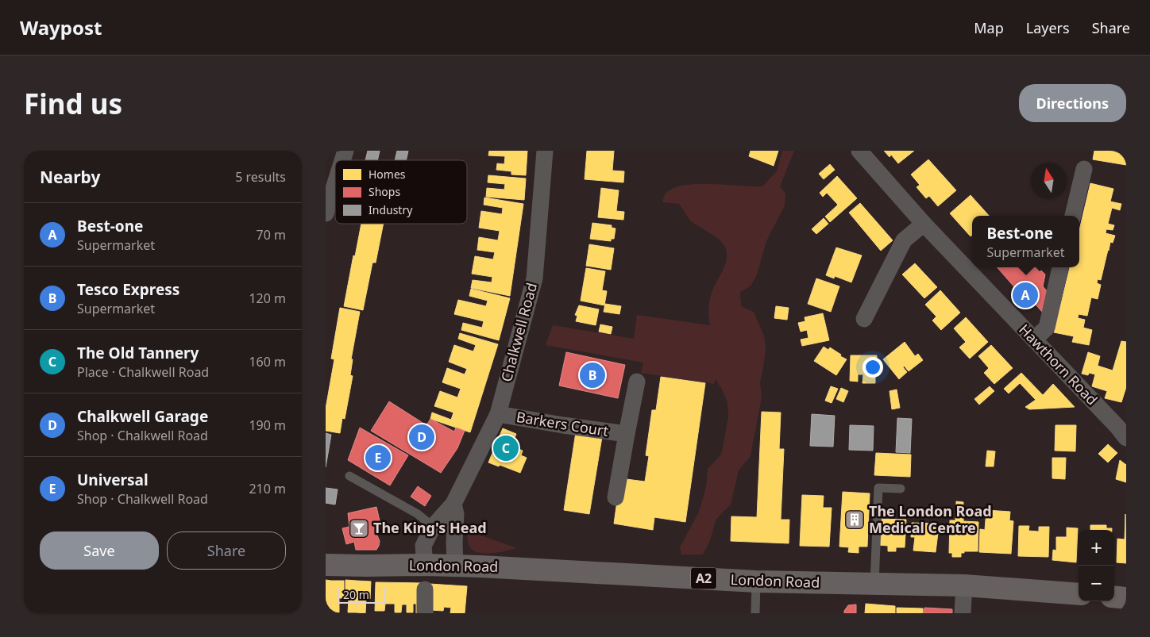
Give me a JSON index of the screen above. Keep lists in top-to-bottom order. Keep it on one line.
{"streets":{"main road":["London Road","A2"],"street":["Chalkwell Road","Hawthorn Road","Barkers Court"]},"crossings":[["Chalkwell Road","Barkers Court"],["Chalkwell Road","London Road"]],"places":{"building":["The London Road Medical Centre"],"bar":["The King's Head"]},"legend":["Homes","Shops","Industry"],"scale_bar":"20 m","north":"top","page":{"header":"Waypost","nav":["Map","Layers","Share"],"buttons":["Directions",["Save","Share"]],"title":"Find us","heading":["Nearby","5 results"],"list":[{"mark":"A","name":"Best-one","note":"Supermarket","value":"70 m"},{"mark":"B","name":"Tesco Express","note":"Supermarket","value":"120 m"},{"mark":"C","name":"The Old Tannery","note":"Place · Chalkwell Road","value":"160 m"},{"mark":"D","name":"Chalkwell Garage","note":"Shop · Chalkwell Road","value":"190 m"},{"mark":"E","name":"Universal","note":"Shop · Chalkwell Road","value":"210 m"}],"popup":["Best-one","Supermarket"],"pins":["A","B","D","C","E"],"map_buttons":["+","−"],"scale":"20 m"}}
